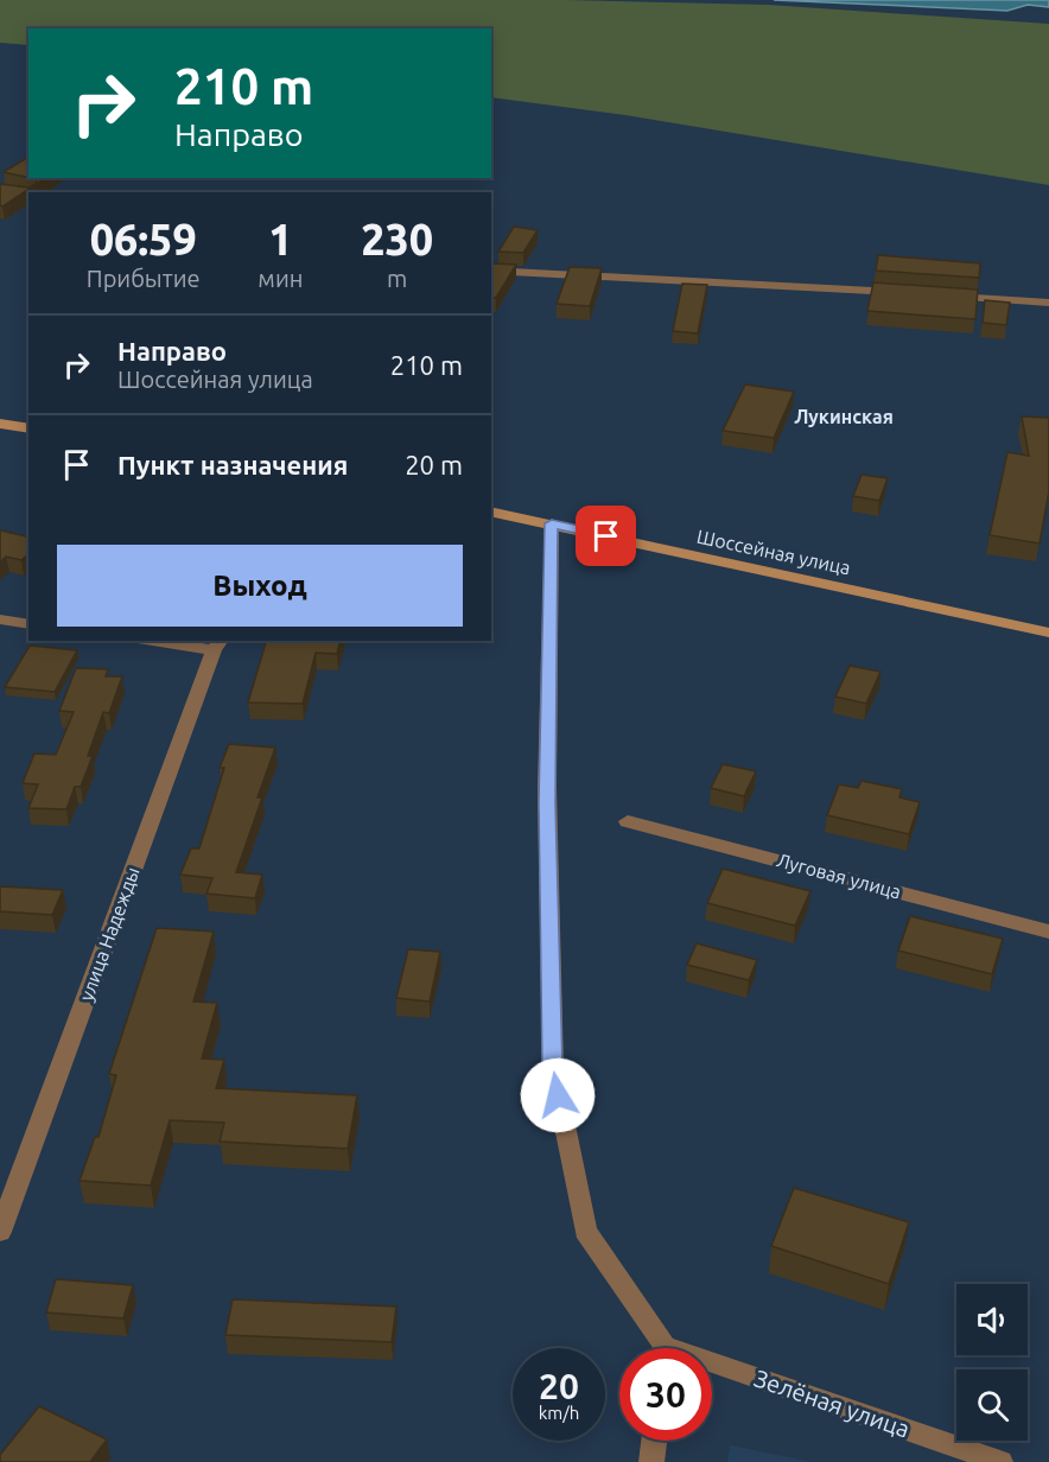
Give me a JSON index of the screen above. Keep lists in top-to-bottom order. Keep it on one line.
{"streets":{"main road":["Шоссейная улица"],"street":["Луговая улица","улица Надежды","Зелёная улица"]},"crossings":[["Шоссейная улица","Зелёная улица"]],"districts":["Лукинская"],"page":{"turn":["210 m","Направо"],"eta":["06:59","Прибытие","1","мин","230","m"],"list":[{"name":"Направо","note":"Шоссейная улица","value":"210 m"},{"name":"Пункт назначения","value":"20 m"}],"buttons":"Выход","speed":"20 km/h","limit":"30"}}
